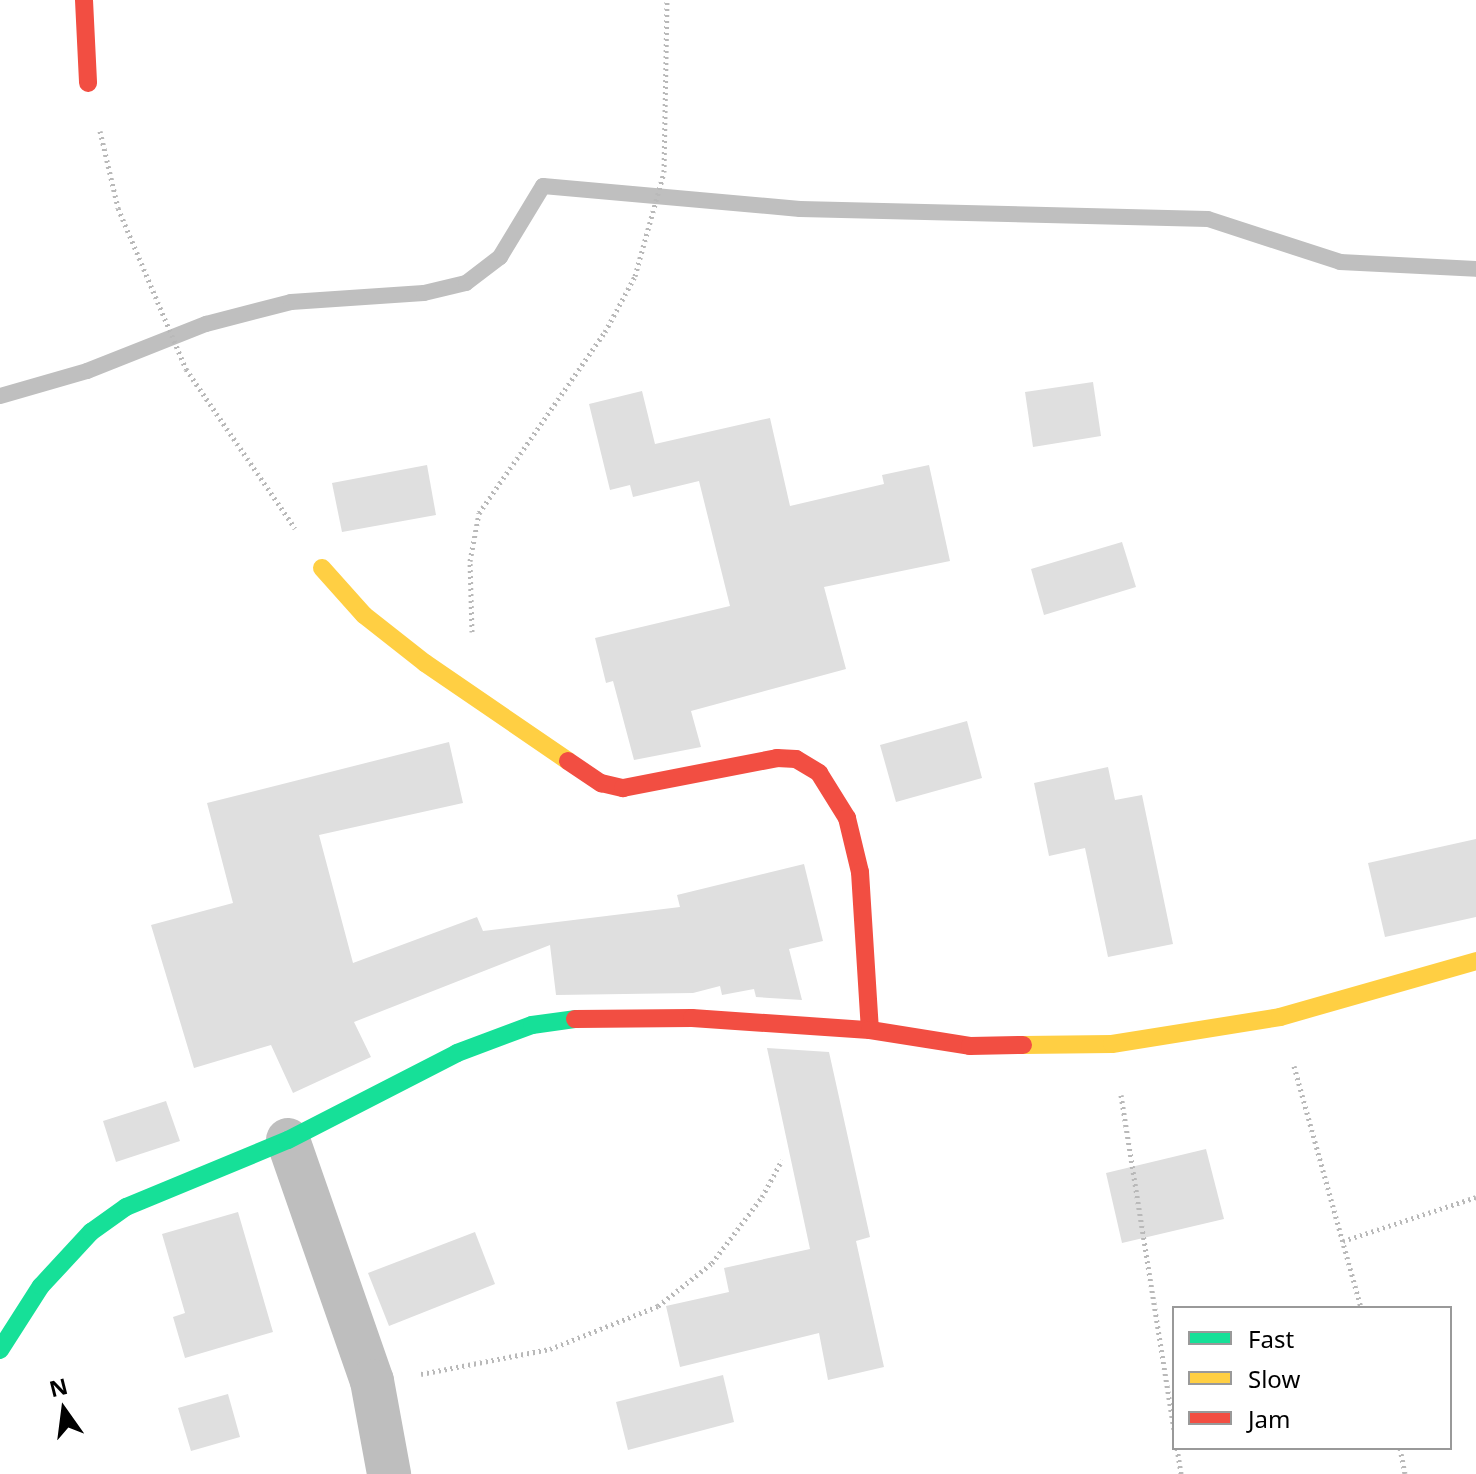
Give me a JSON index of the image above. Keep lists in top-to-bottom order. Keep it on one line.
{"legend":["Fast","Slow","Jam"],"north":"top"}
